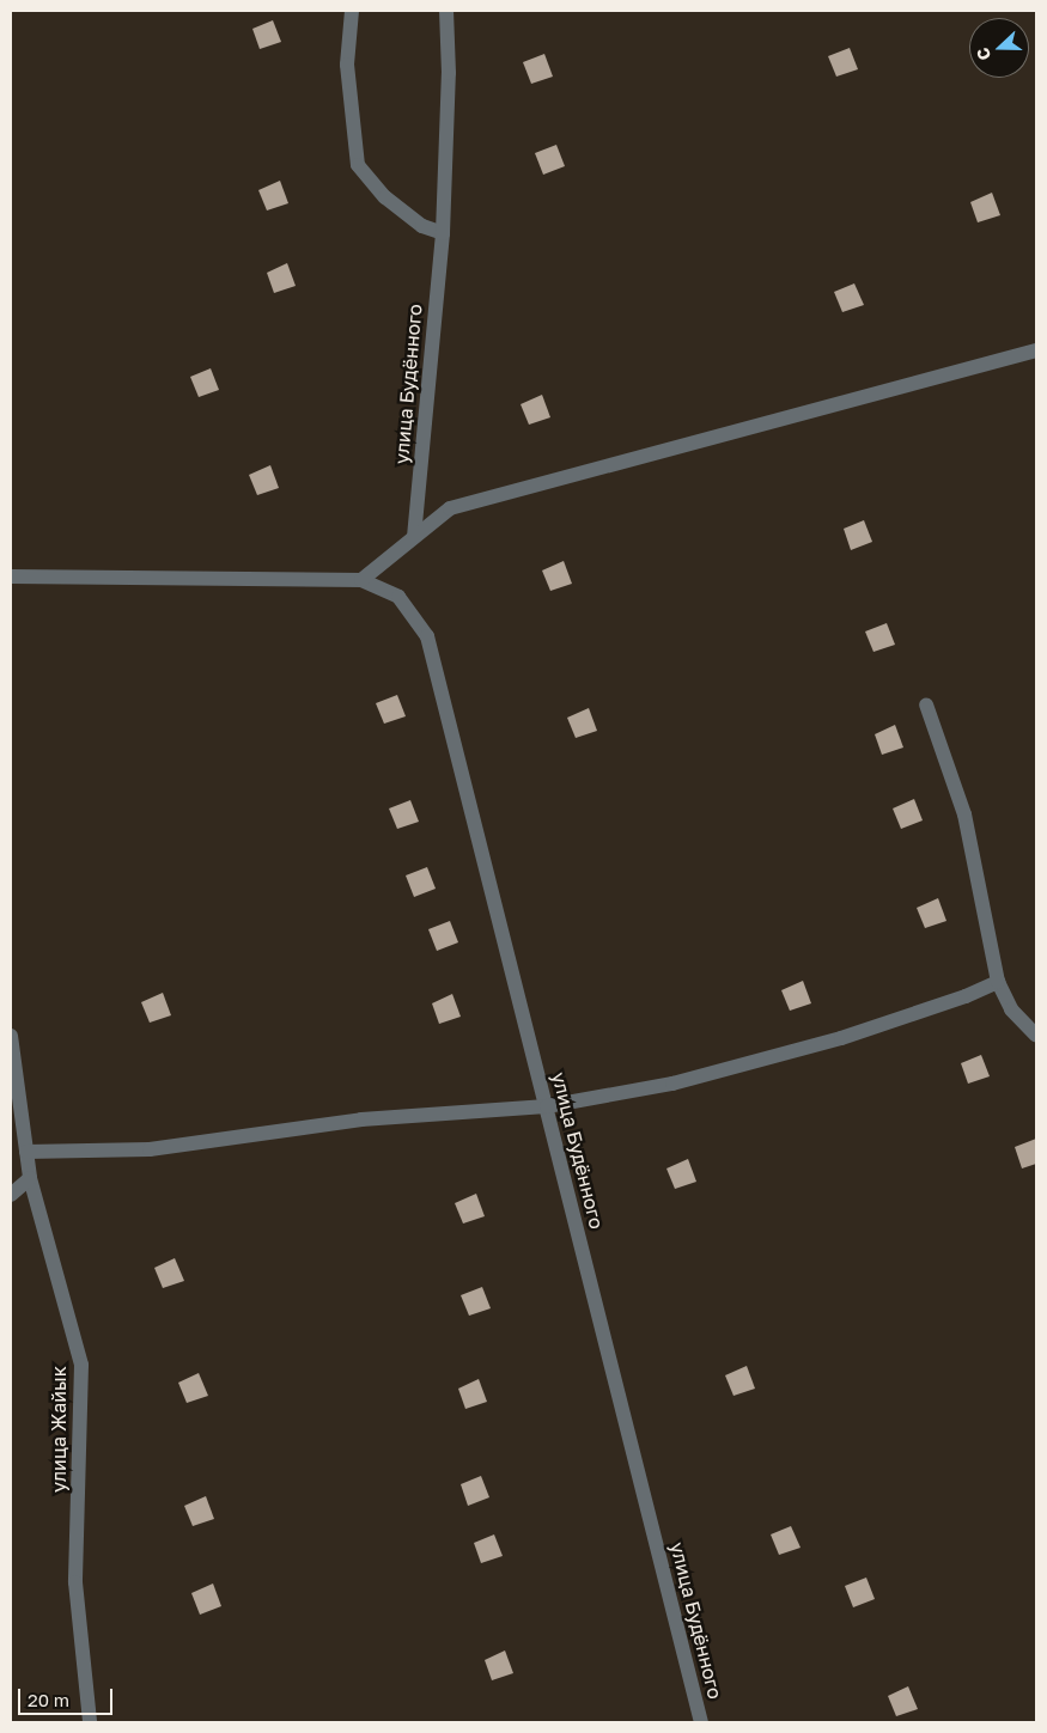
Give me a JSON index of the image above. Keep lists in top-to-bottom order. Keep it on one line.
{"streets":{"street":["улица Будённого","улица Жайык"]},"scale_bar":"20 m","north":"left"}
